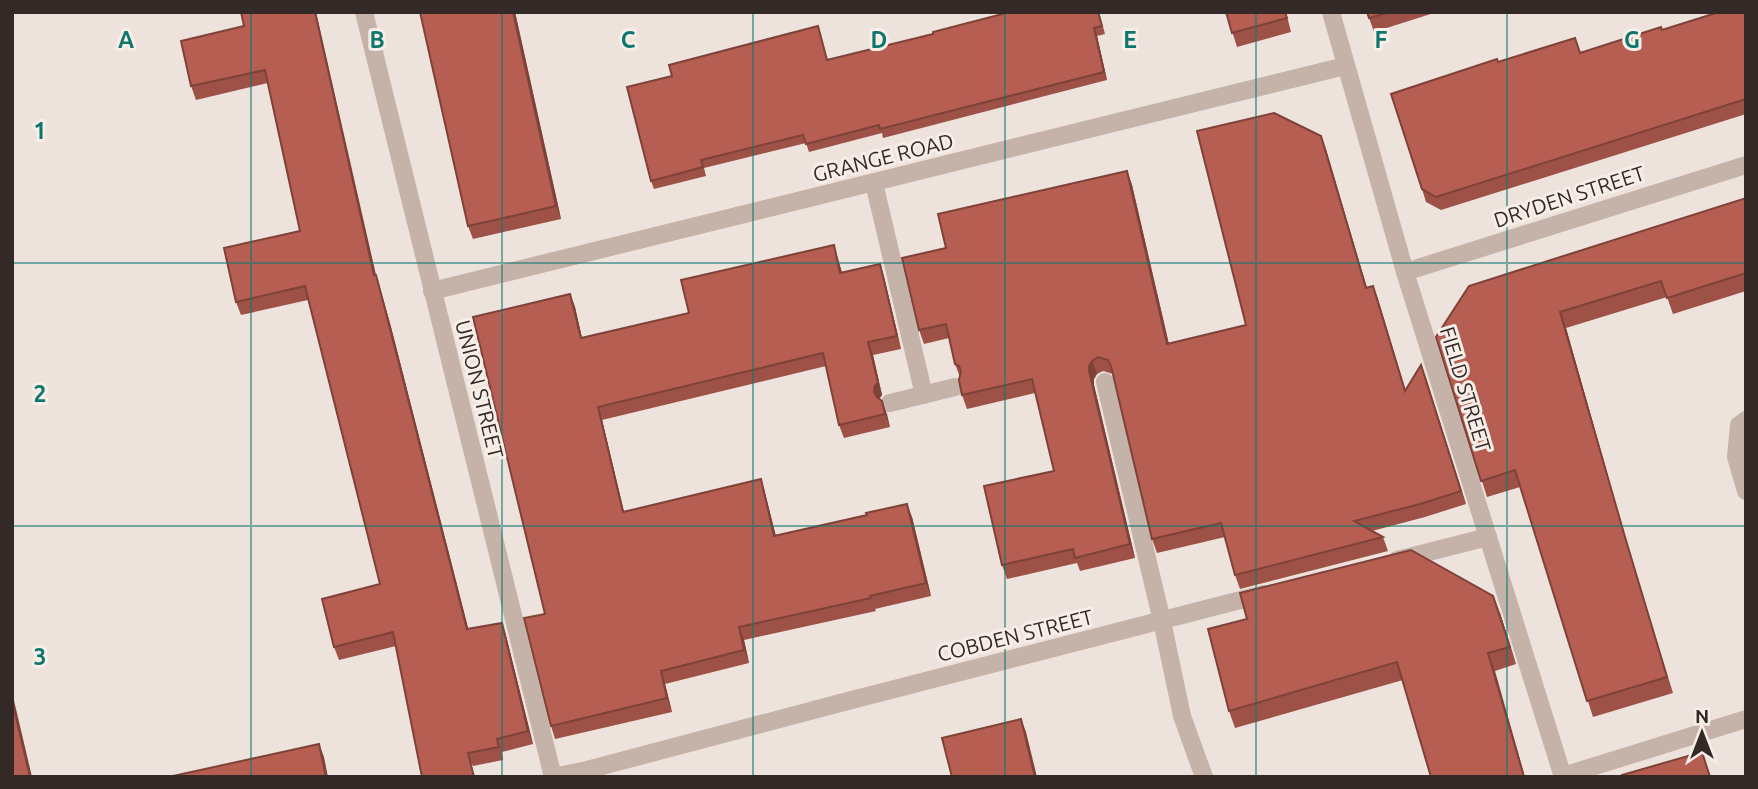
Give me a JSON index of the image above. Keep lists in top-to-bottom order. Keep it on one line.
{"streets":{"street":["GRANGE ROAD","DRYDEN STREET","UNION STREET","FIELD STREET","COBDEN STREET"]},"crossings":[["GRANGE ROAD","UNION STREET"],["GRANGE ROAD","FIELD STREET"],["DRYDEN STREET","FIELD STREET"],["UNION STREET","COBDEN STREET"]],"north":"top","grid":{"columns":["A","B","C","D","E","F","G"],"rows":["1","2","3"]}}
